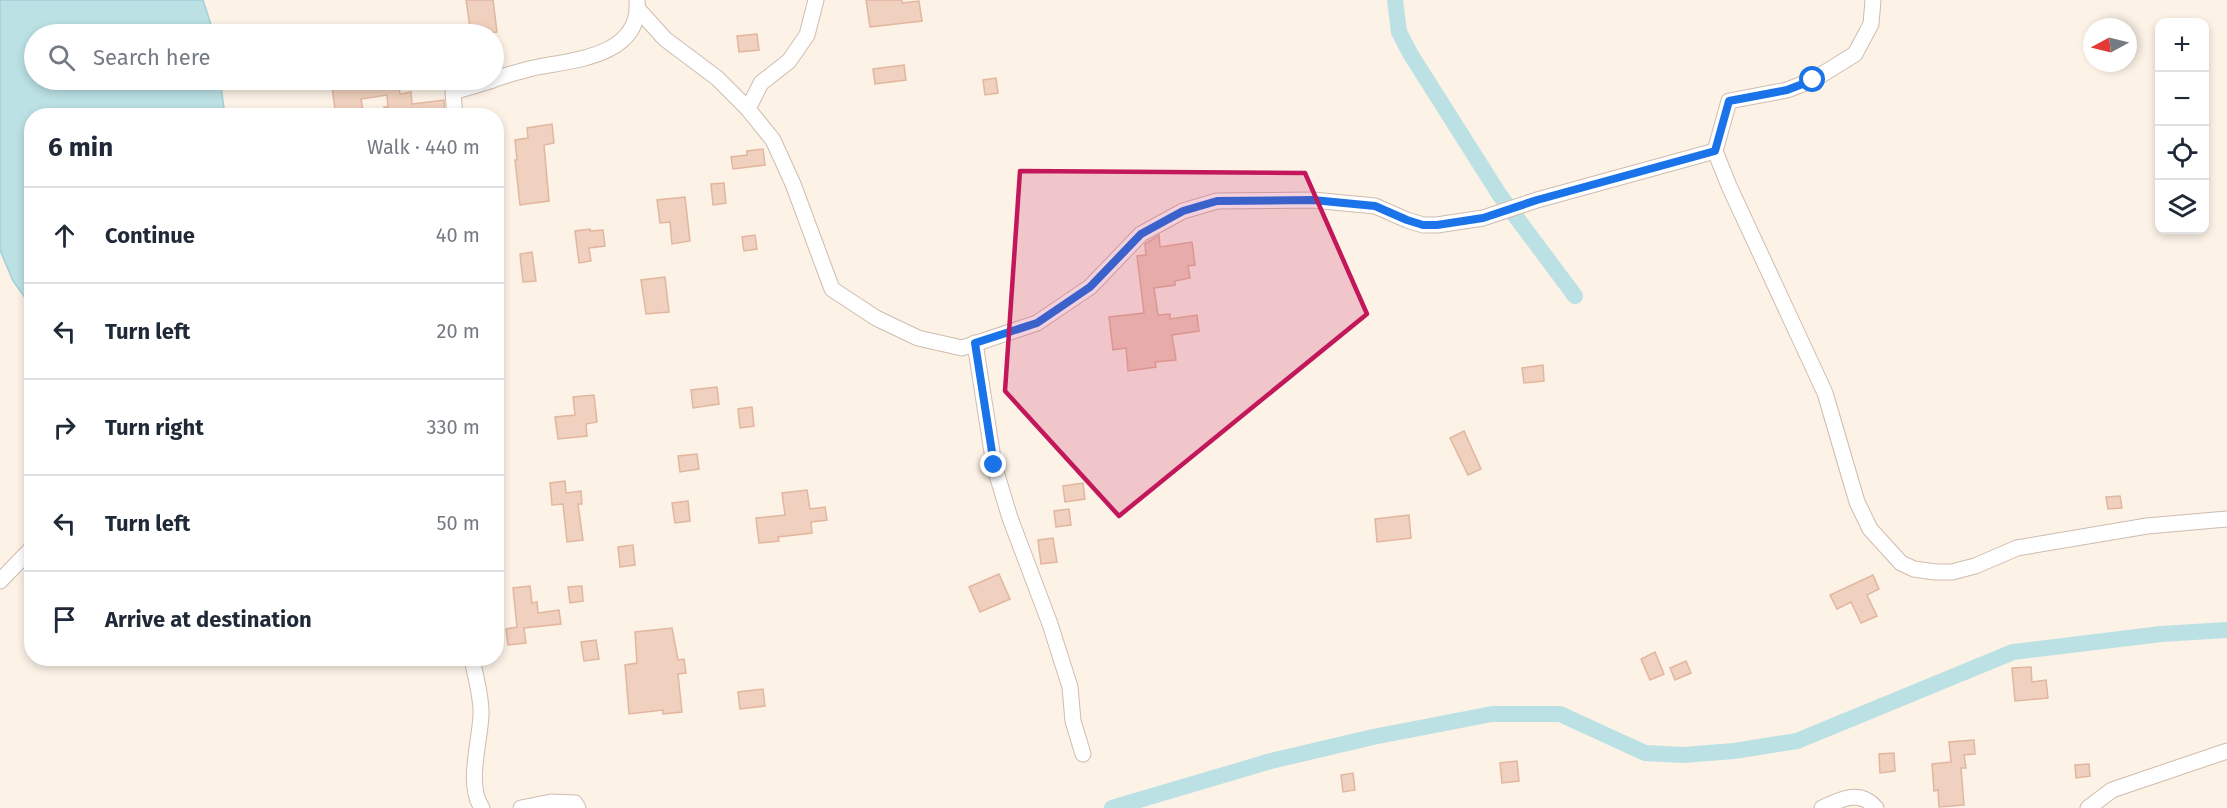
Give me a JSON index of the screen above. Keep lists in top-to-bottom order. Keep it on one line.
{"north":"left","page":{"map_buttons":["+","−"],"search":"Search here","heading":["6 min","Walk · 440 m"],"list":[["Continue","40 m"],["Turn left","20 m"],["Turn right","330 m"],["Turn left","50 m"],"Arrive at destination"]}}
